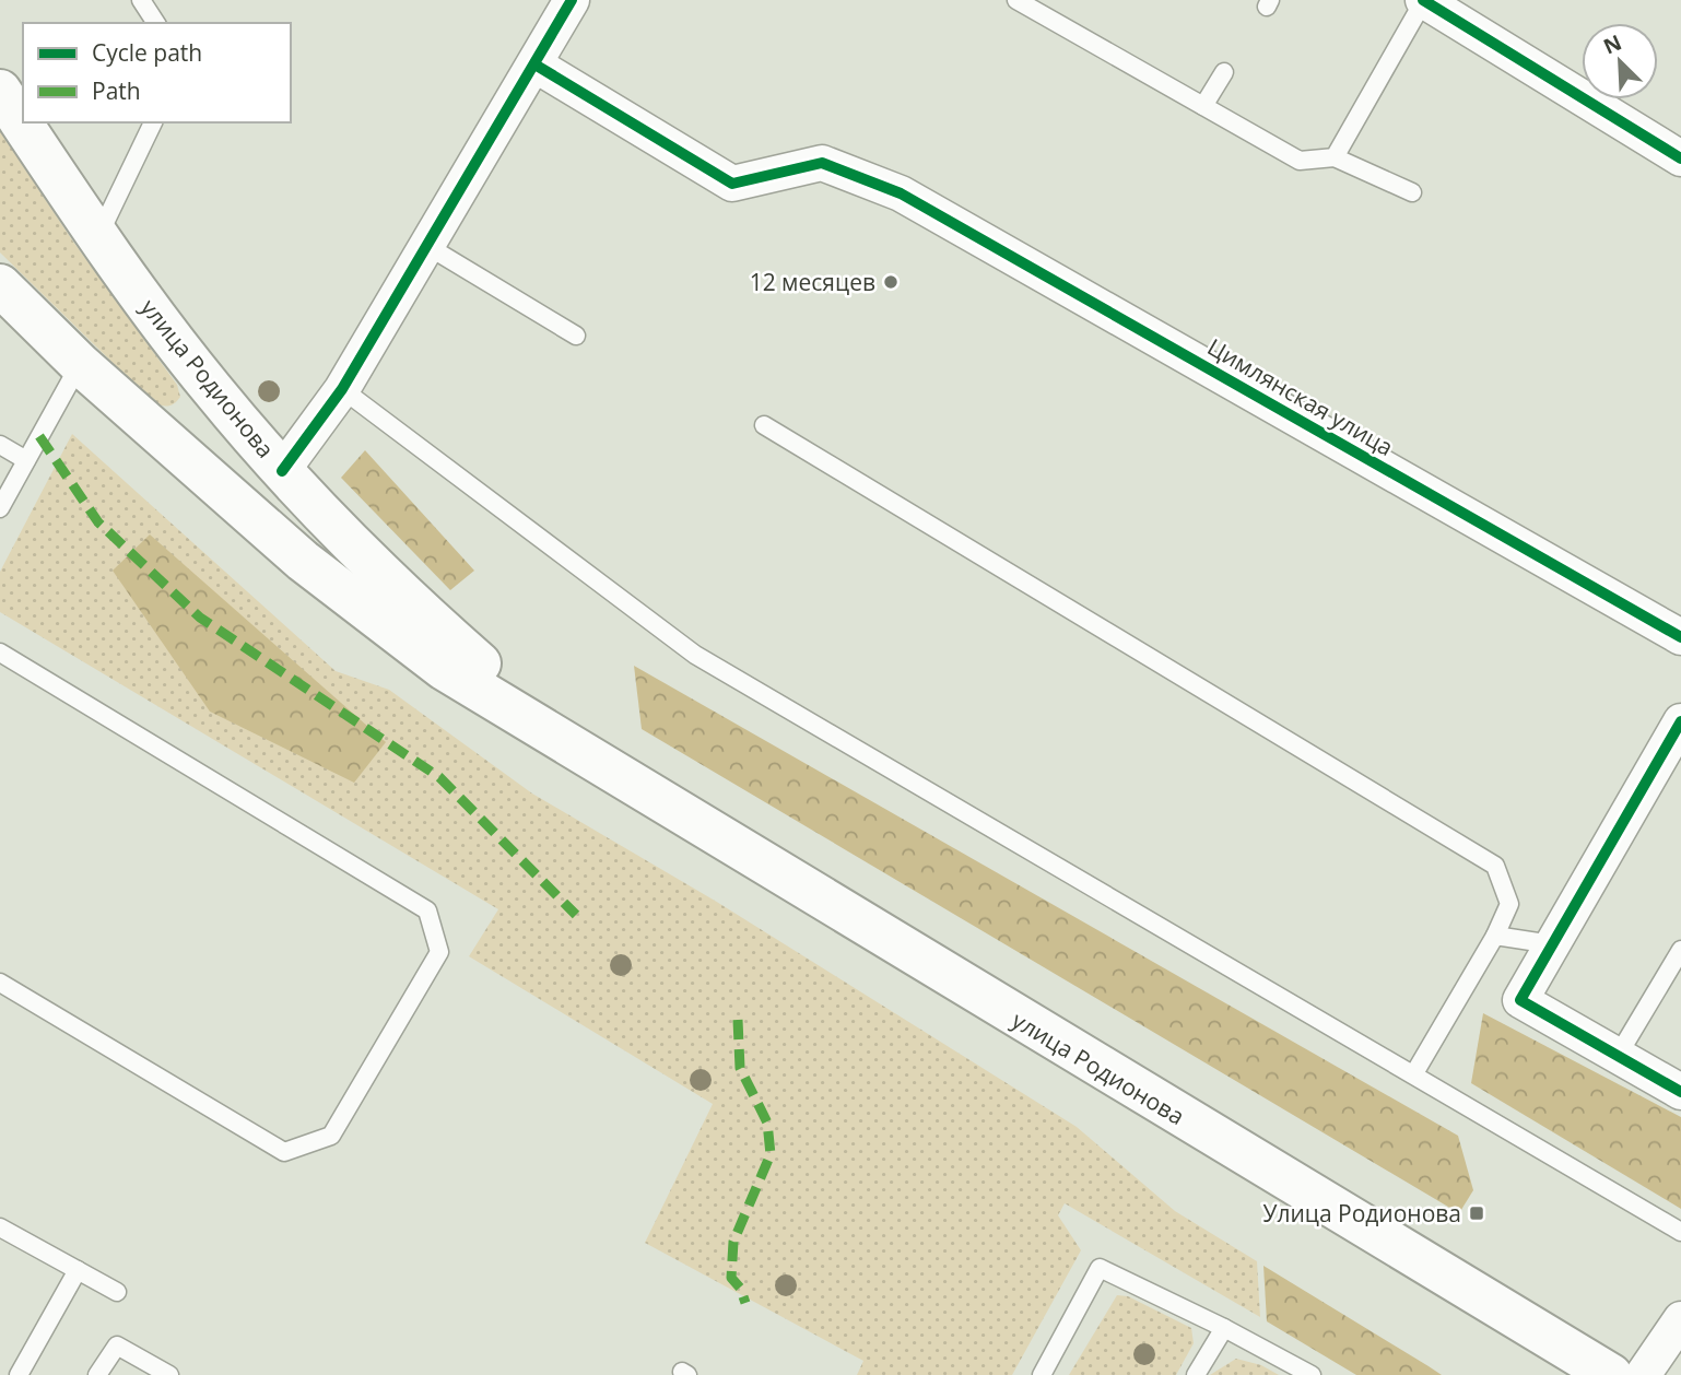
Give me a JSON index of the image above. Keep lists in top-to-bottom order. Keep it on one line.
{"streets":{"main road":["улица Родионова"],"street":["Цимлянская улица"]},"places":{"other":["12 месяцев"],"transit":["Улица Родионова"]},"legend":["Cycle path","Path"],"north":"top left"}
